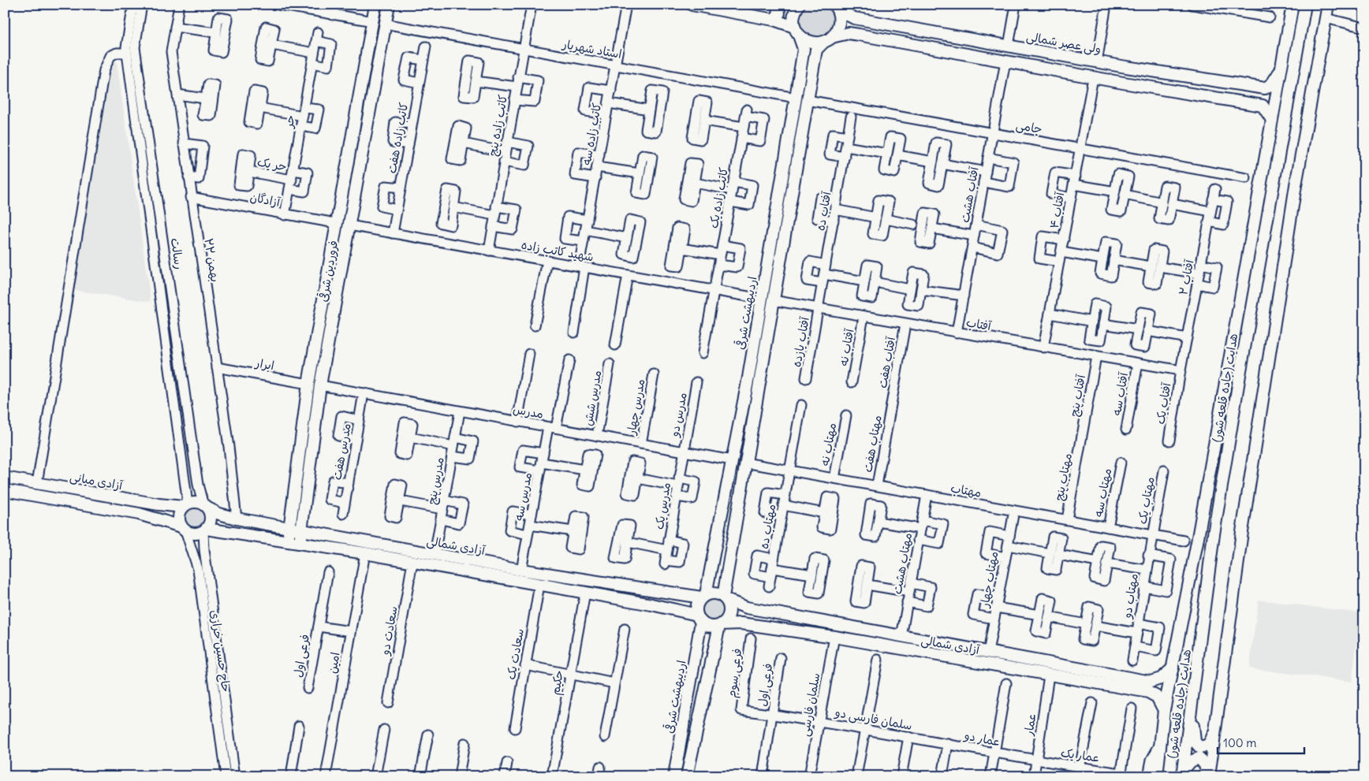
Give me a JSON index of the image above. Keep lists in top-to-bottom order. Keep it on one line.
{"streets":{"main road":["ولی عصر شمالی","فروردین شرقی","اردیبهشت شرقی","هدایت (جاده قلعه شور)","آزادی میانی","آزادی شمالی"],"street":["استاد شهریار","حر","کاتب زاده پنج","جامی","کاتب زاده سه","کاتب زاده هفت","حر یک","آفتاب هشت","کاتب زاده یک","آزادگان","آفتاب ۴","آفتاب ده","شهید کاتب زاده","رسالت","۲۲ بهمن","آفتاب ۲","آفتاب","آفتاب یازده","آفتاب نه","آفتاب هفت","ابرار","آفتاب سه","آفتاب پنج","مدرس شش","آفتاب یک","مدرس چهار","مدرس","مدرس دو","مهتاب هفت","مهتاب نه","مدرس هفت","مهتاب پنج","مدرس پنج","مهتاب","مهتاب سه","مدرس سه","مهتاب یک","مدرس یک","مهتاب ده","مهتاب هشت","مهتاب چهار","مهتاب دو","سعادت دو","حاج حسین خرازی","سعادت یک","فرعی اول","امین","فرعی سوم","حکیم","سلمان فارسی","سلمان فارسی دو","عمار","عمار دو","عمار یک"]},"crossings":[["ولی عصر شمالی","اردیبهشت شرقی"],["استاد شهریار","کاتب زاده پنج"],["استاد شهریار","کاتب زاده سه"],["استاد شهریار","فروردین شرقی"],["استاد شهریار","اردیبهشت شرقی"],["حر","حر یک"],["حر","آزادگان"],["کاتب زاده پنج","شهید کاتب زاده"],["جامی","آفتاب هشت"],["جامی","آفتاب ۴"],["جامی","اردیبهشت شرقی"],["کاتب زاده سه","شهید کاتب زاده"],["کاتب زاده هفت","شهید کاتب زاده"],["آفتاب هشت","آفتاب"],["کاتب زاده یک","شهید کاتب زاده"],["آزادگان","۲۲ بهمن"],["آزادگان","فروردین شرقی"],["آفتاب ۴","آفتاب"],["آفتاب ده","آفتاب"],["آفتاب ده","آفتاب یازده"],["شهید کاتب زاده","فروردین شرقی"],["شهید کاتب زاده","اردیبهشت شرقی"],["رسالت","آزادی میانی"],["رسالت","آزادی شمالی"],["رسالت","حاج حسین خرازی"],["۲۲ بهمن","ابرار"],["۲۲ بهمن","آزادی شمالی"],["فروردین شرقی","ابرار"],["فروردین شرقی","مدرس"],["فروردین شرقی","آزادی شمالی"],["آفتاب ۲","آفتاب"],["آفتاب ۲","آفتاب یک"],["اردیبهشت شرقی","آفتاب"],["اردیبهشت شرقی","مدرس"],["اردیبهشت شرقی","مهتاب"],["اردیبهشت شرقی","آزادی شمالی"],["آفتاب","آفتاب یازده"],["آفتاب","آفتاب نه"],["آفتاب","آفتاب هفت"],["آفتاب","آفتاب سه"],["آفتاب","آفتاب پنج"],["آفتاب","آفتاب یک"],["آفتاب هفت","مهتاب هفت"],["آفتاب پنج","مهتاب پنج"],["مدرس شش","مدرس"],["مدرس چهار","مدرس"],["مدرس","مدرس دو"],["مدرس","مدرس هفت"],["مدرس","مدرس پنج"],["مدرس","مدرس سه"],["مدرس","مدرس یک"],["مدرس دو","مدرس یک"],["مهتاب هفت","مهتاب"],["مهتاب نه","مهتاب"],["مهتاب پنج","مهتاب"],["آزادی میانی","آزادی شمالی"],["آزادی میانی","حاج حسین خرازی"],["مدرس پنج","آزادی شمالی"],["مهتاب","مهتاب سه"],["مهتاب","مهتاب یک"],["مهتاب","مهتاب ده"],["مهتاب","مهتاب هشت"],["مهتاب","مهتاب چهار"],["مهتاب","مهتاب دو"],["مدرس سه","آزادی شمالی"],["مهتاب یک","مهتاب دو"],["آزادی شمالی","مهتاب هشت"],["آزادی شمالی","مهتاب چهار"],["آزادی شمالی","سعادت دو"],["آزادی شمالی","حاج حسین خرازی"],["آزادی شمالی","سعادت یک"],["آزادی شمالی","امین"],["آزادی شمالی","حکیم"],["آزادی شمالی","سلمان فارسی"],["آزادی شمالی","عمار"],["فرعی اول","سلمان فارسی دو"],["فرعی سوم","سلمان فارسی دو"],["سلمان فارسی","سلمان فارسی دو"],["سلمان فارسی دو","عمار دو"],["عمار","عمار دو"],["عمار","عمار یک"],["عمار دو","عمار یک"]],"scale_bar":"100 m"}
